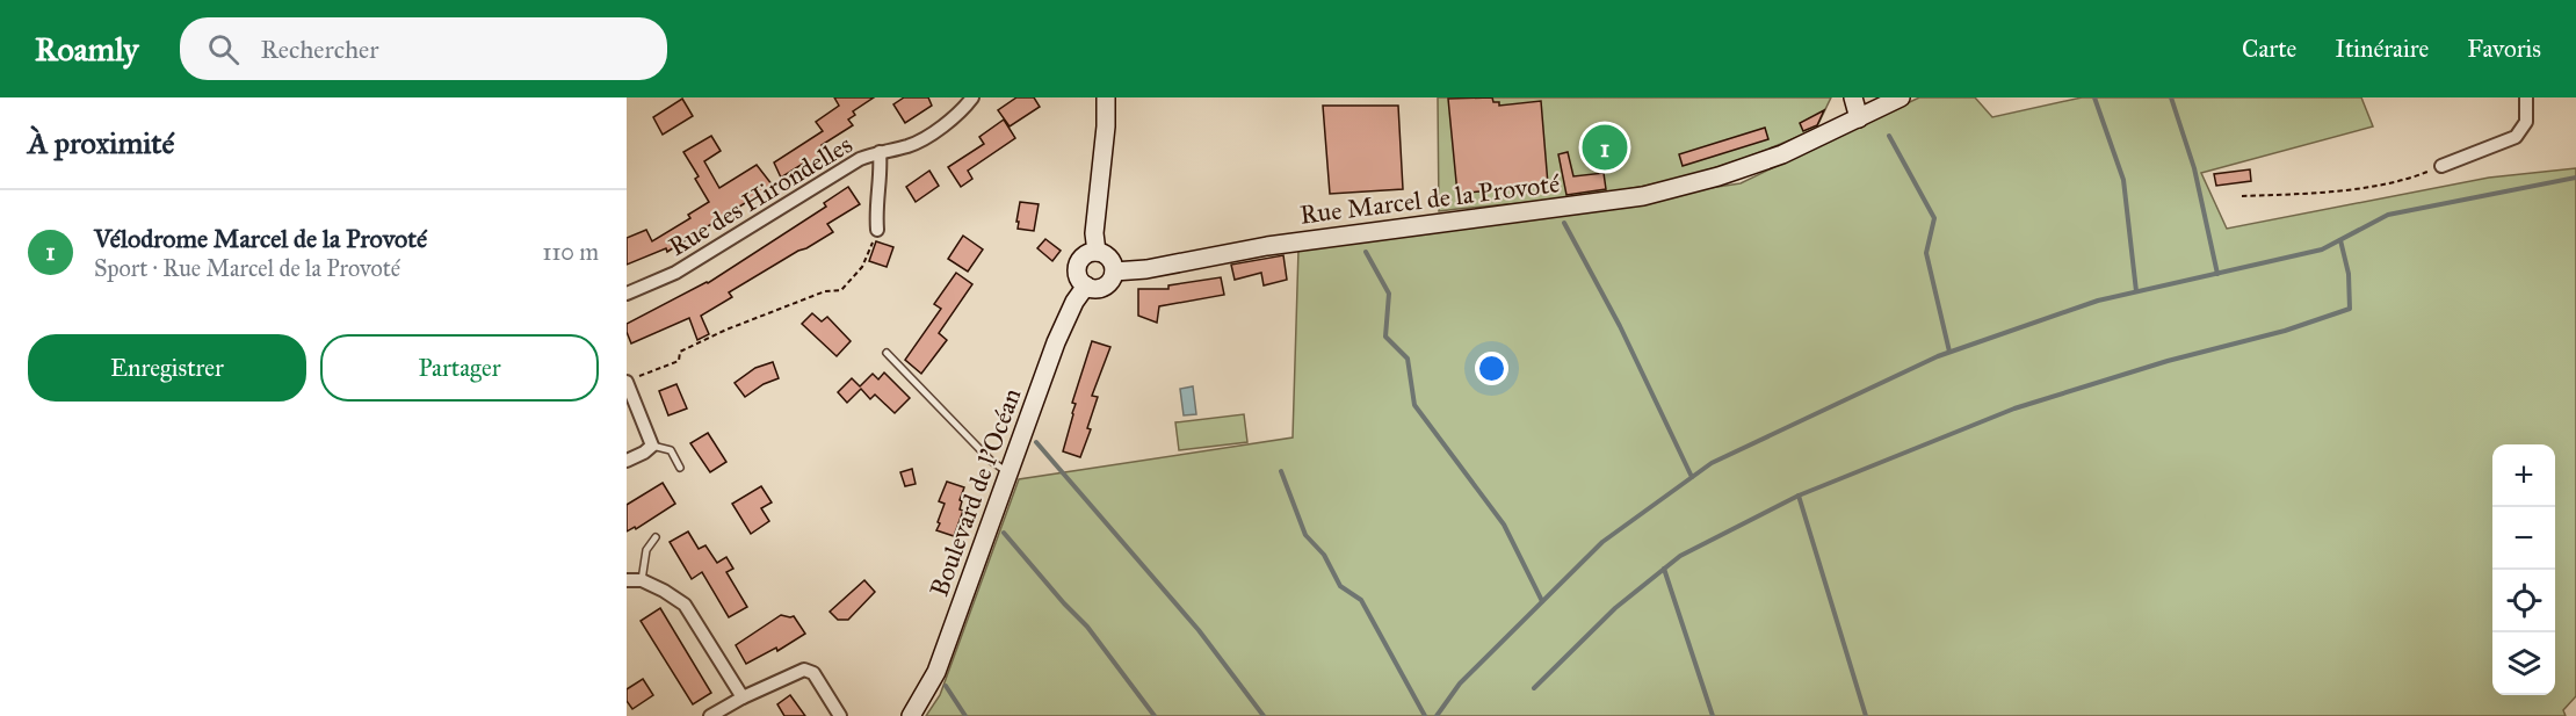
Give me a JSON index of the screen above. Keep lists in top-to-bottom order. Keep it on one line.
{"streets":{"main road":["Rue Marcel de la Provoté","Boulevard de l'Océan"],"street":["Rue des Hirondelles"]},"crossings":[["Rue Marcel de la Provoté","Boulevard de l'Océan"]],"page":{"header":"Roamly","search":"Rechercher","nav":["Carte","Itinéraire","Favoris"],"heading":"À proximité","pins":"1","list":[{"mark":"1","name":"Vélodrome Marcel de la Provoté","note":"Sport · Rue Marcel de la Provoté","value":"110 m"}],"buttons":["Enregistrer","Partager"],"map_buttons":["+","−"]}}
